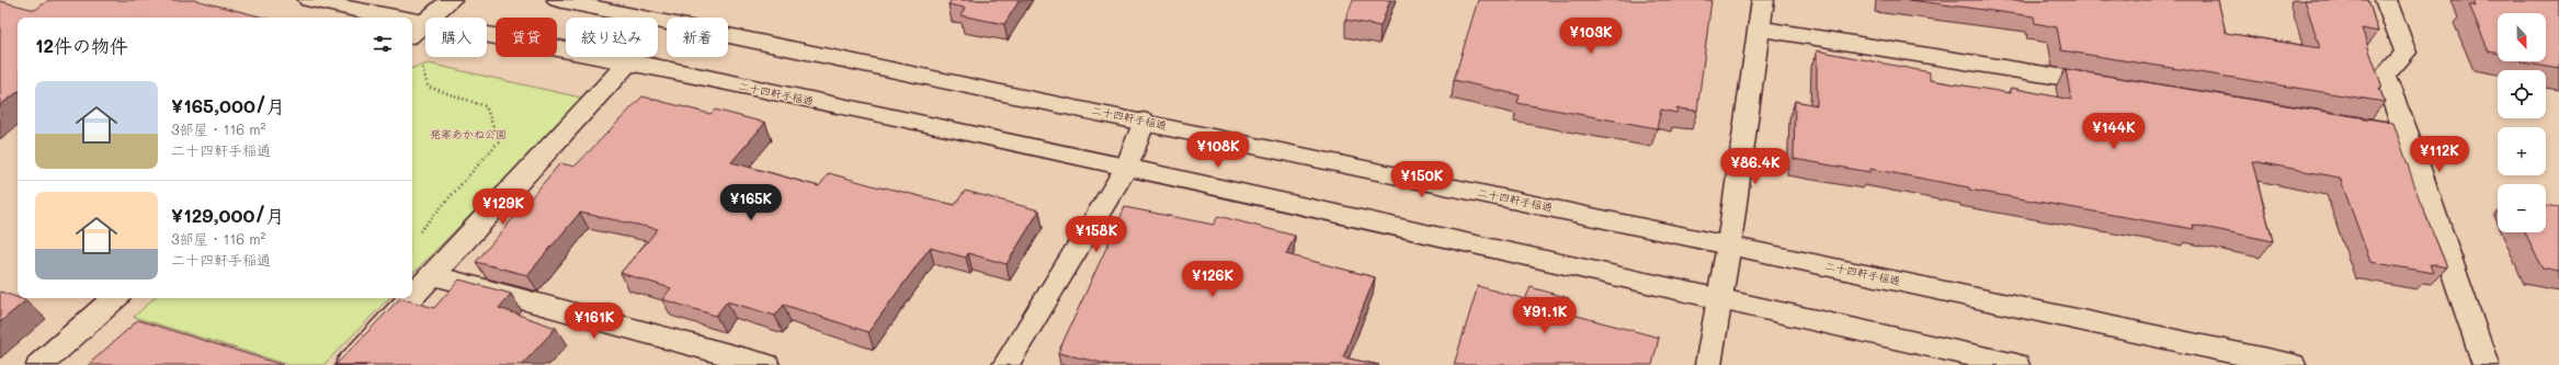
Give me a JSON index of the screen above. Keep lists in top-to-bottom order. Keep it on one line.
{"streets":{"street":["二十四軒手稲通"]},"parks":["発寒あかね公園"],"north":"bottom","page":{"map_buttons":["+","−"],"price":["¥103K","¥144K","¥108K","¥112K","¥86.4K","¥150K","¥165K","¥129K","¥158K","¥126K","¥91.1K","¥161K"],"chip":["購入","賃貸","絞り込み","新着"],"heading":"12件の物件","list":[{"name":"¥165,000/月","note":"3部屋 · 116 m² · 二十四軒手稲通"},{"name":"¥129,000/月","note":"3部屋 · 116 m² · 二十四軒手稲通"}]}}
